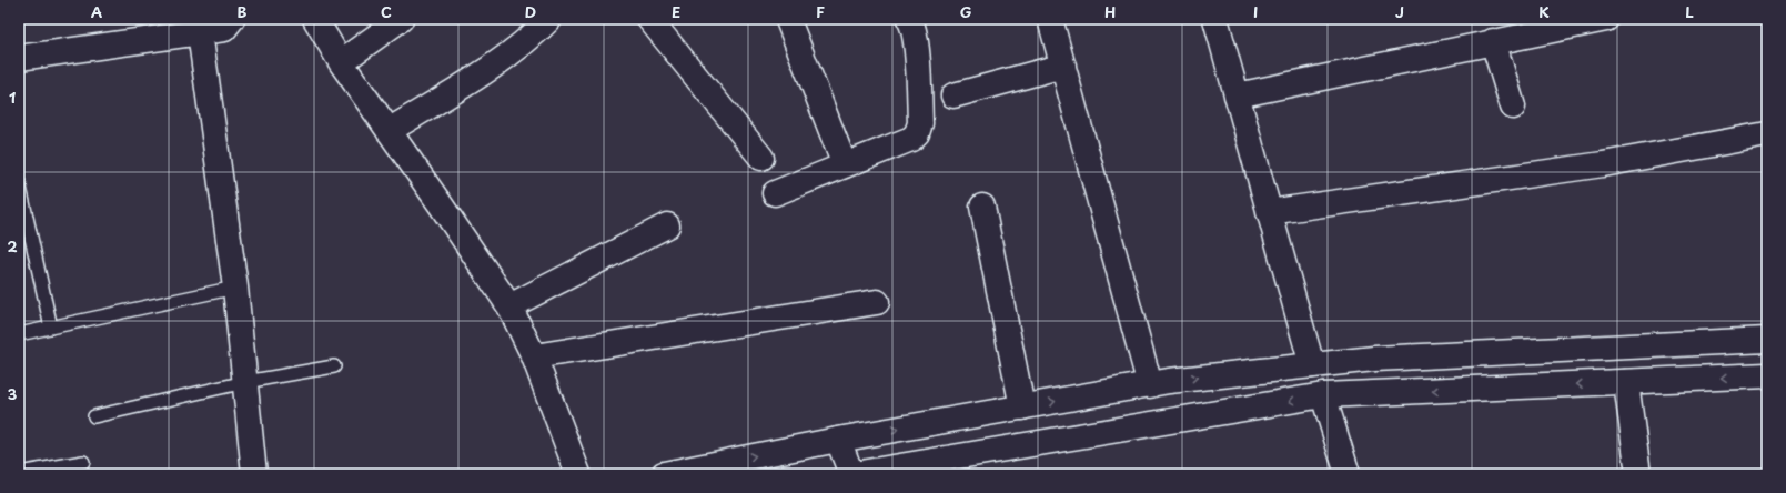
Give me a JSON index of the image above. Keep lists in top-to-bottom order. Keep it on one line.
{"grid":{"columns":["A","B","C","D","E","F","G","H","I","J","K","L"],"rows":["1","2","3"]}}
